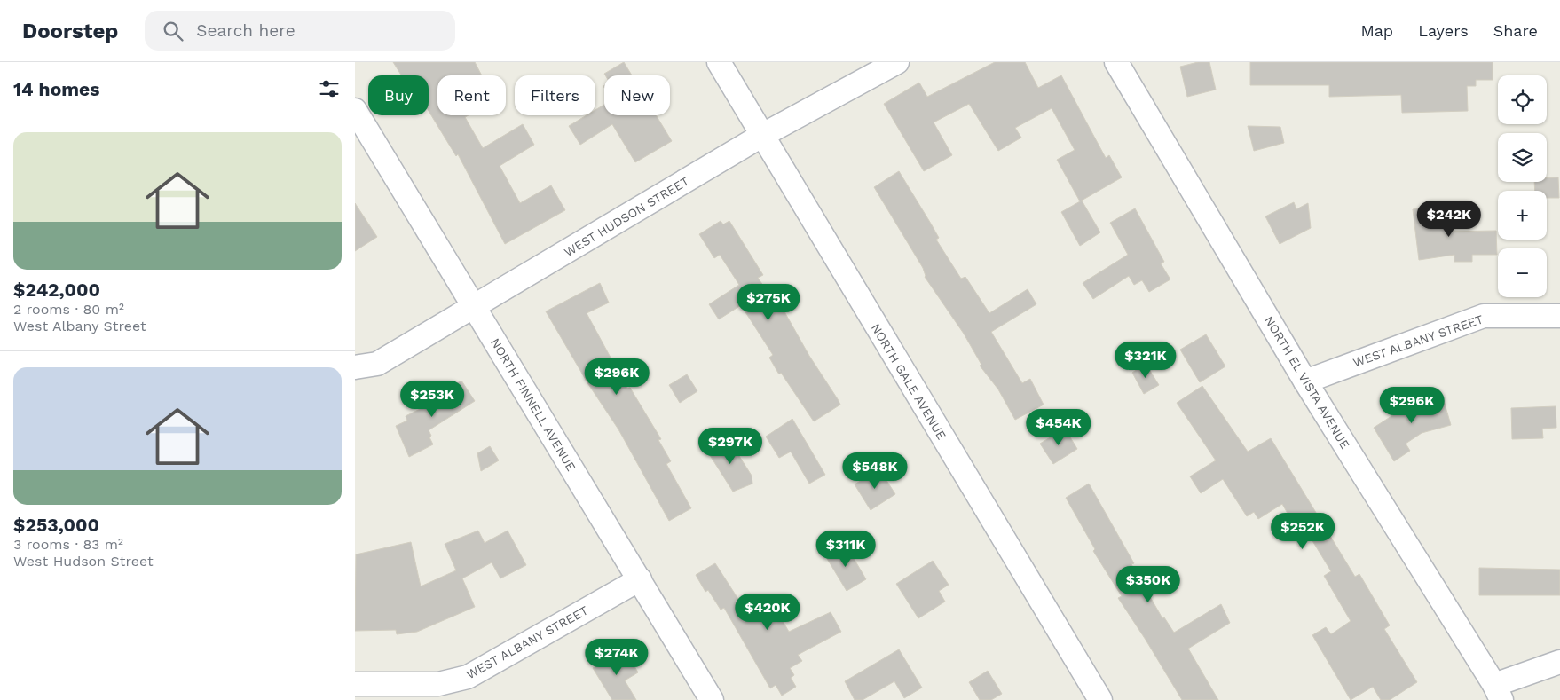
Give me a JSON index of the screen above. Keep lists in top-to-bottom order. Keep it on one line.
{"streets":{"street":["WEST HUDSON STREET","WEST ALBANY STREET","NORTH GALE AVENUE","NORTH EL VISTA AVENUE","NORTH FINNELL AVENUE"]},"crossings":[["WEST HUDSON STREET","NORTH GALE AVENUE"],["WEST HUDSON STREET","NORTH FINNELL AVENUE"],["WEST ALBANY STREET","NORTH EL VISTA AVENUE"],["WEST ALBANY STREET","NORTH FINNELL AVENUE"]],"page":{"header":"Doorstep","search":"Search here","nav":["Map","Layers","Share"],"heading":"14 homes","map_buttons":["+","−"],"chip":["Buy","Rent","Filters","New"],"list":[{"name":"$242,000","note":"2 rooms · 80 m² · West Albany Street"},{"name":"$253,000","note":"3 rooms · 83 m² · West Hudson Street"}],"price":["$242K","$275K","$321K","$296K","$253K","$296K","$454K","$297K","$548K","$252K","$311K","$350K","$420K","$274K"]}}
